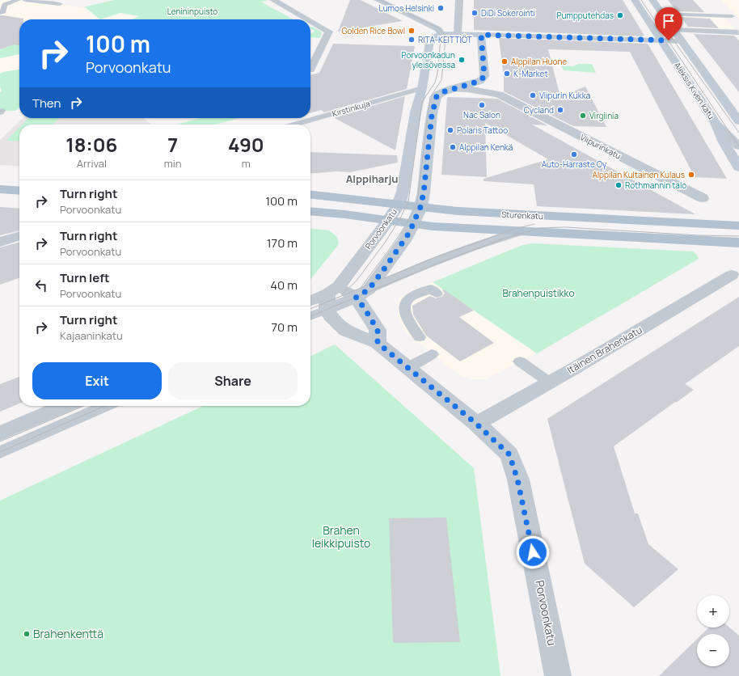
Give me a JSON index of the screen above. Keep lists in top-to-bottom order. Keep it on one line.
{"streets":{"main road":["Sturenkatu"],"street":["Aleksis Kiven katu","Viipurinkatu","Porvoonkatu","Itäinen Brahenkatu"],"lane":["Kirstinkuja"]},"crossings":[["Kirstinkuja","Porvoonkatu"],["Sturenkatu","Porvoonkatu"],["Porvoonkatu","Itäinen Brahenkatu"]],"districts":["Alppiharju"],"parks":["Lenininpuisto","Brahenpuistikko","Brahen leikkipuisto"],"places":["Lumos Helsinki","DiDi Sokerointi","Pumpputehdas","Golden Rice Bowl","RITA-KEITTIÖT","Porvoonkadun yleisövessa","Alppilan Huone","K-Market","Viipurin Kukka","Nac Salon","Cycland","Virgiinia","Polaris Tattoo","Alppilan Kenkä","Auto-Harraste Oy","Alppilan Kultainen Kulaus","Rothmannin talo","Brahenkenttä"],"page":{"turn":["100 m","Porvoonkatu"],"then":"Then","eta":["18:06","Arrival","7","min","490","m"],"list":[{"name":"Turn right","note":"Porvoonkatu","value":"100 m"},{"name":"Turn right","note":"Porvoonkatu","value":"170 m"},{"name":"Turn left","note":"Porvoonkatu","value":"40 m"},{"name":"Turn right","note":"Kajaaninkatu","value":"70 m"}],"buttons":["Exit","Share"],"map_buttons":["+","−"]}}
